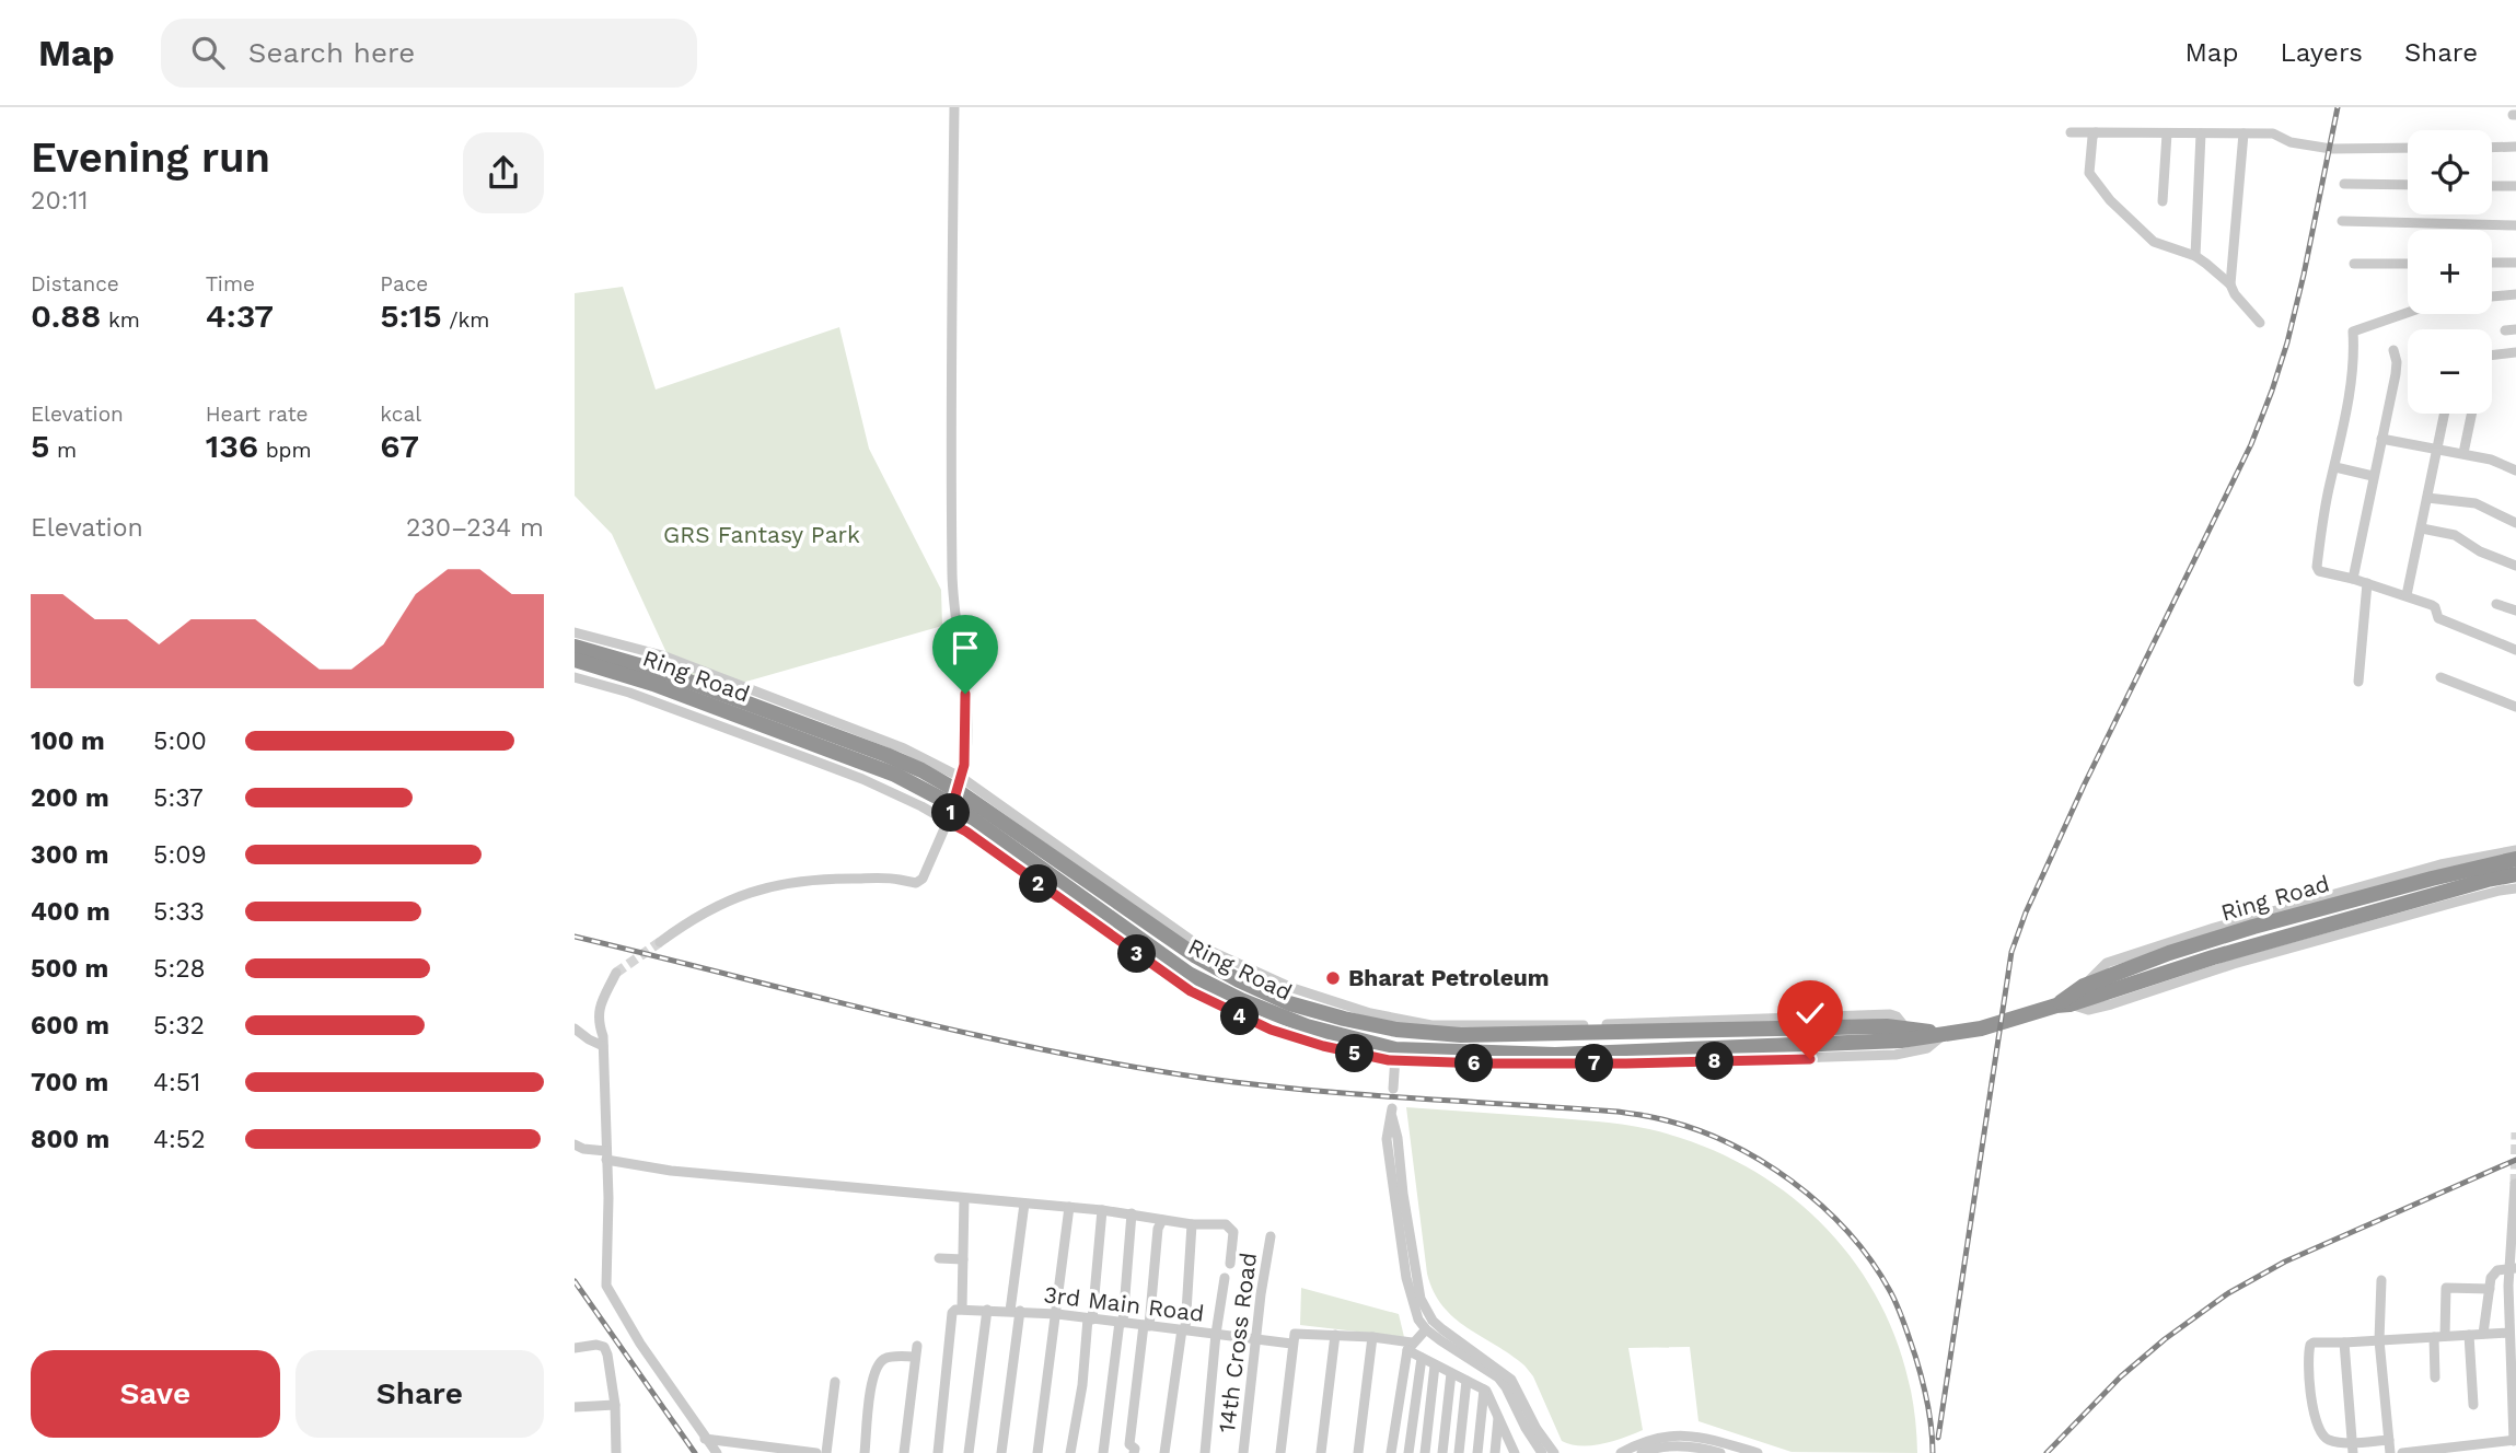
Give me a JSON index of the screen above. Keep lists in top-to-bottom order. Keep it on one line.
{"streets":{"highway":["Ring Road"],"street":["3rd Main Road","14th Cross Road"]},"crossings":[["3rd Main Road","14th Cross Road"]],"parks":["GRS Fantasy Park"],"places":["Bharat Petroleum"],"page":{"header":"Map","search":"Search here","nav":["Map","Layers","Share"],"heading":["Evening run","20:11"],"map_buttons":["+","−"],"stats":[["Distance","0.88 km"],["Time","4:37"],["Pace","5:15 /km"],["Elevation","5 m"],["Heart rate","136 bpm"],["kcal","67"]],"chart":["Elevation","230–234 m"],"list":[{"name":"100 m","note":"5:00"},{"name":"200 m","note":"5:37"},{"name":"300 m","note":"5:09"},{"name":"400 m","note":"5:33"},{"name":"500 m","note":"5:28"},{"name":"600 m","note":"5:32"},{"name":"700 m","note":"4:51"},{"name":"800 m","note":"4:52"}],"pins":["1","2","3","4","5","8","6","7"],"buttons":["Save","Share"]}}
